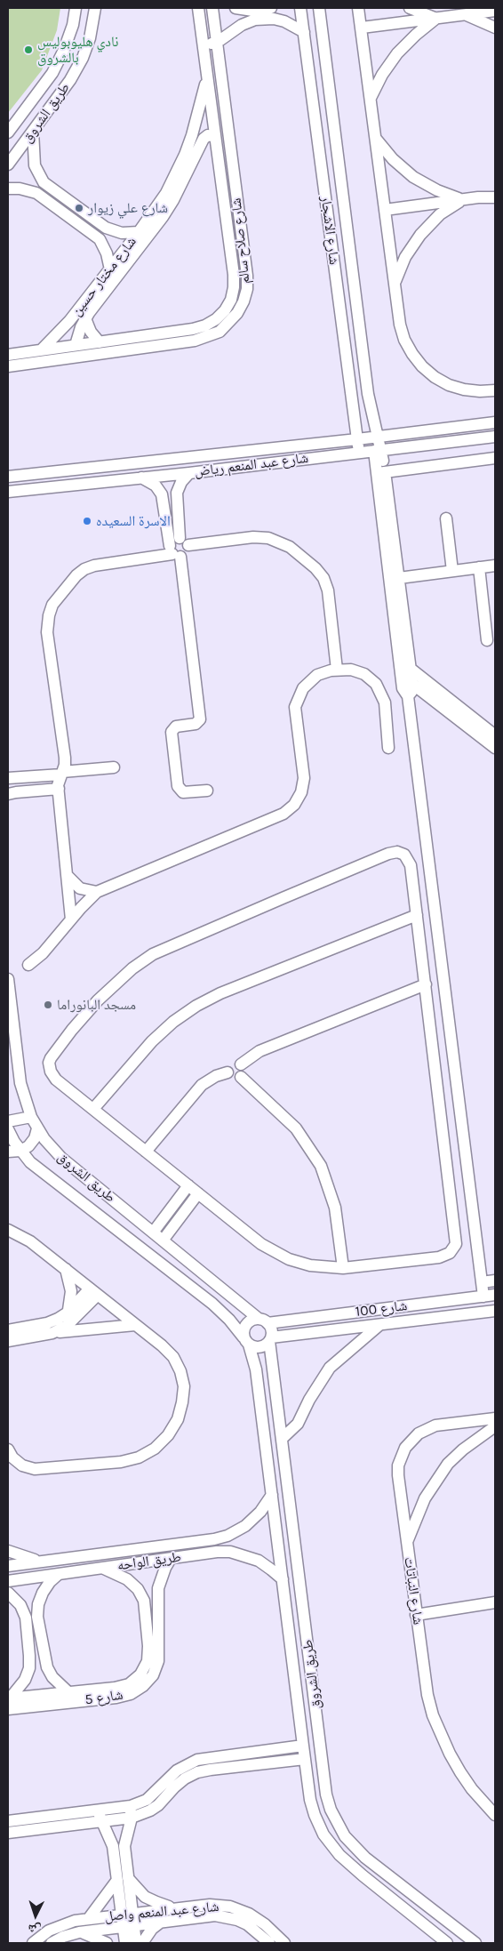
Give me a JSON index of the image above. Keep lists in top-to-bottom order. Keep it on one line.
{"streets":{"street":["طريق الشروق","شارع الاشجار","شارع صلاح سالم","شارع مختار حسين","شارع عبد المنعم رياض","شارع 100","طريق الواحه","شارع النباتات","شارع 5","شارع عبد المنعم واصل"]},"crossings":[["طريق الشروق","شارع 100"],["طريق الشروق","طريق الواحه"],["شارع الاشجار","شارع عبد المنعم رياض"],["شارع صلاح سالم","شارع مختار حسين"],["طريق الواحه","شارع 5"]],"places":["نادي هليوبوليس بالشروق","شارع علي زيوار","الاسرة السعيده","مسجد البانوراما"],"north":"bottom"}
